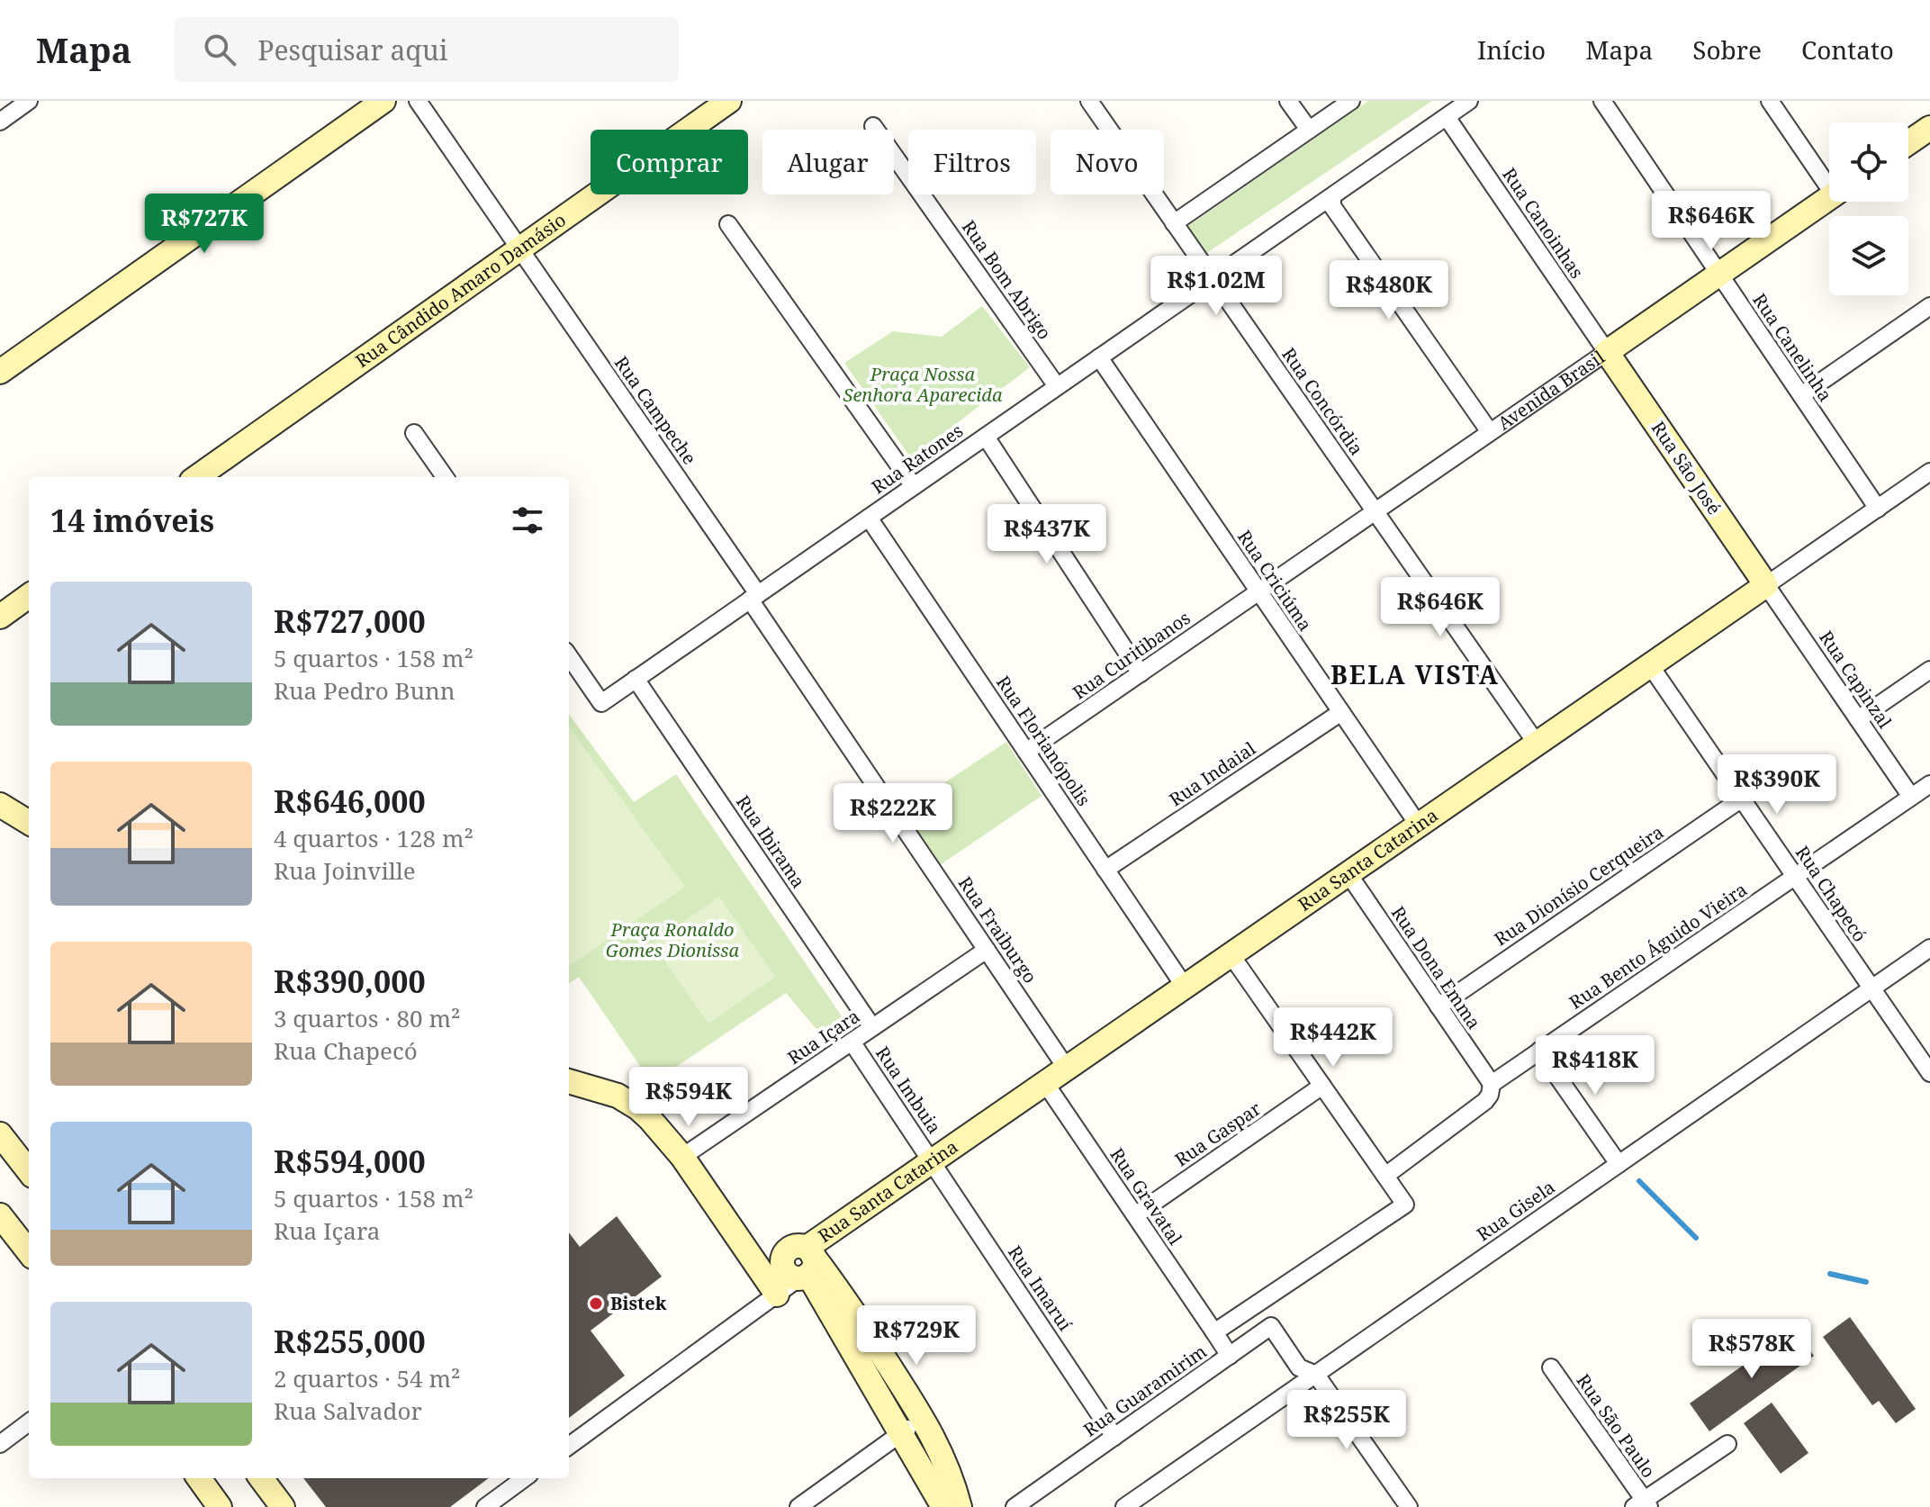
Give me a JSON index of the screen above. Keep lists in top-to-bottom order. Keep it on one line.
{"streets":{"main road":["Rua Cândido Amaro Damásio","Avenida Brasil","Rua São José","Rua Santa Catarina"],"street":["Rua Canoinhas","Rua Bom Abrigo","Rua Canelinha","Rua Concórdia","Rua Campeche","Rua Ratones","Rua Criciúma","Rua Curitibanos","Rua Capinzal","Rua Florianópolis","Rua Indaial","Rua Ibirama","Rua Dionísio Cerqueira","Rua Chapecó","Rua Fraiburgo","Rua Bento Águido Vieira","Rua Dona Emma","Rua Içara","Rua Imbuia","Rua Gaspar","Rua Gravatal","Rua Gisela","Rua Imaruí","Rua Guaramirim","Rua São Paulo"]},"crossings":[["Rua Canoinhas","Avenida Brasil"],["Rua Canoinhas","Rua Ratones"],["Rua Canoinhas","Rua São José"],["Rua Bom Abrigo","Rua Ratones"],["Rua Cândido Amaro Damásio","Rua Campeche"],["Rua Canelinha","Avenida Brasil"],["Rua Canelinha","Rua Santa Catarina"],["Avenida Brasil","Rua Concórdia"],["Avenida Brasil","Rua São José"],["Avenida Brasil","Rua Criciúma"],["Avenida Brasil","Rua Curitibanos"],["Rua Concórdia","Rua Ratones"],["Rua Concórdia","Rua Santa Catarina"],["Rua Campeche","Rua Ratones"],["Rua Campeche","Rua Fraiburgo"],["Rua Ratones","Rua Criciúma"],["Rua Ratones","Rua Florianópolis"],["Rua Ratones","Rua Ibirama"],["Rua Ratones","Rua Fraiburgo"],["Rua São José","Rua Capinzal"],["Rua São José","Rua Santa Catarina"],["Rua Criciúma","Rua Curitibanos"],["Rua Criciúma","Rua Indaial"],["Rua Criciúma","Rua Santa Catarina"],["Rua Curitibanos","Rua Florianópolis"],["Rua Capinzal","Rua Santa Catarina"],["Rua Capinzal","Rua Bento Águido Vieira"],["Rua Florianópolis","Rua Indaial"],["Rua Florianópolis","Rua Santa Catarina"],["Rua Ibirama","Rua Içara"],["Rua Santa Catarina","Rua Chapecó"],["Rua Santa Catarina","Rua Fraiburgo"],["Rua Santa Catarina","Rua Dona Emma"],["Rua Santa Catarina","Rua Imbuia"],["Rua Santa Catarina","Rua Gravatal"],["Rua Santa Catarina","Rua Imaruí"],["Rua Dionísio Cerqueira","Rua Chapecó"],["Rua Dionísio Cerqueira","Rua Dona Emma"],["Rua Chapecó","Rua Bento Águido Vieira"],["Rua Chapecó","Rua Gisela"],["Rua Fraiburgo","Rua Içara"],["Rua Bento Águido Vieira","Rua Dona Emma"],["Rua Bento Águido Vieira","Rua Guaramirim"],["Rua Içara","Rua Imbuia"],["Rua Imbuia","Rua Imaruí"],["Rua Gaspar","Rua Gravatal"],["Rua Gravatal","Rua Guaramirim"],["Rua Imaruí","Rua Guaramirim"]],"districts":["BELA VISTA"],"parks":["Praça Nossa Senhora Aparecida","Praça Ronaldo Gomes Dionissa"],"places":["Bistek"],"page":{"header":"Mapa","search":"Pesquisar aqui","nav":["Início","Mapa","Sobre","Contato"],"chip":["Comprar","Alugar","Filtros","Novo"],"price":["R$646K","R$727K","R$1.02M","R$480K","R$437K","R$646K","R$390K","R$222K","R$442K","R$418K","R$594K","R$729K","R$578K","R$255K"],"heading":"14 imóveis","list":[{"name":"R$727,000","note":"5 quartos · 158 m² · Rua Pedro Bunn"},{"name":"R$646,000","note":"4 quartos · 128 m² · Rua Joinville"},{"name":"R$390,000","note":"3 quartos · 80 m² · Rua Chapecó"},{"name":"R$594,000","note":"5 quartos · 158 m² · Rua Içara"},{"name":"R$255,000","note":"2 quartos · 54 m² · Rua Salvador"}]}}
